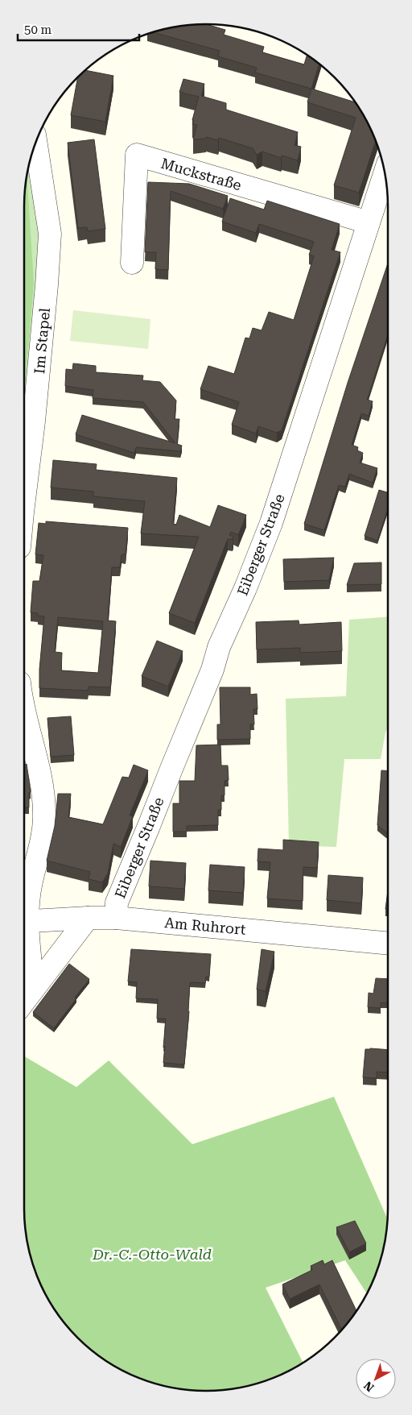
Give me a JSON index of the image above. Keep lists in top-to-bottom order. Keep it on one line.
{"streets":{"street":["Muckstraße","Im Stapel","Eiberger Straße","Am Ruhrort"]},"crossings":[["Muckstraße","Eiberger Straße"],["Eiberger Straße","Am Ruhrort"]],"parks":["Dr.-C.-Otto-Wald"],"scale_bar":"50 m","north":"bottom left"}
